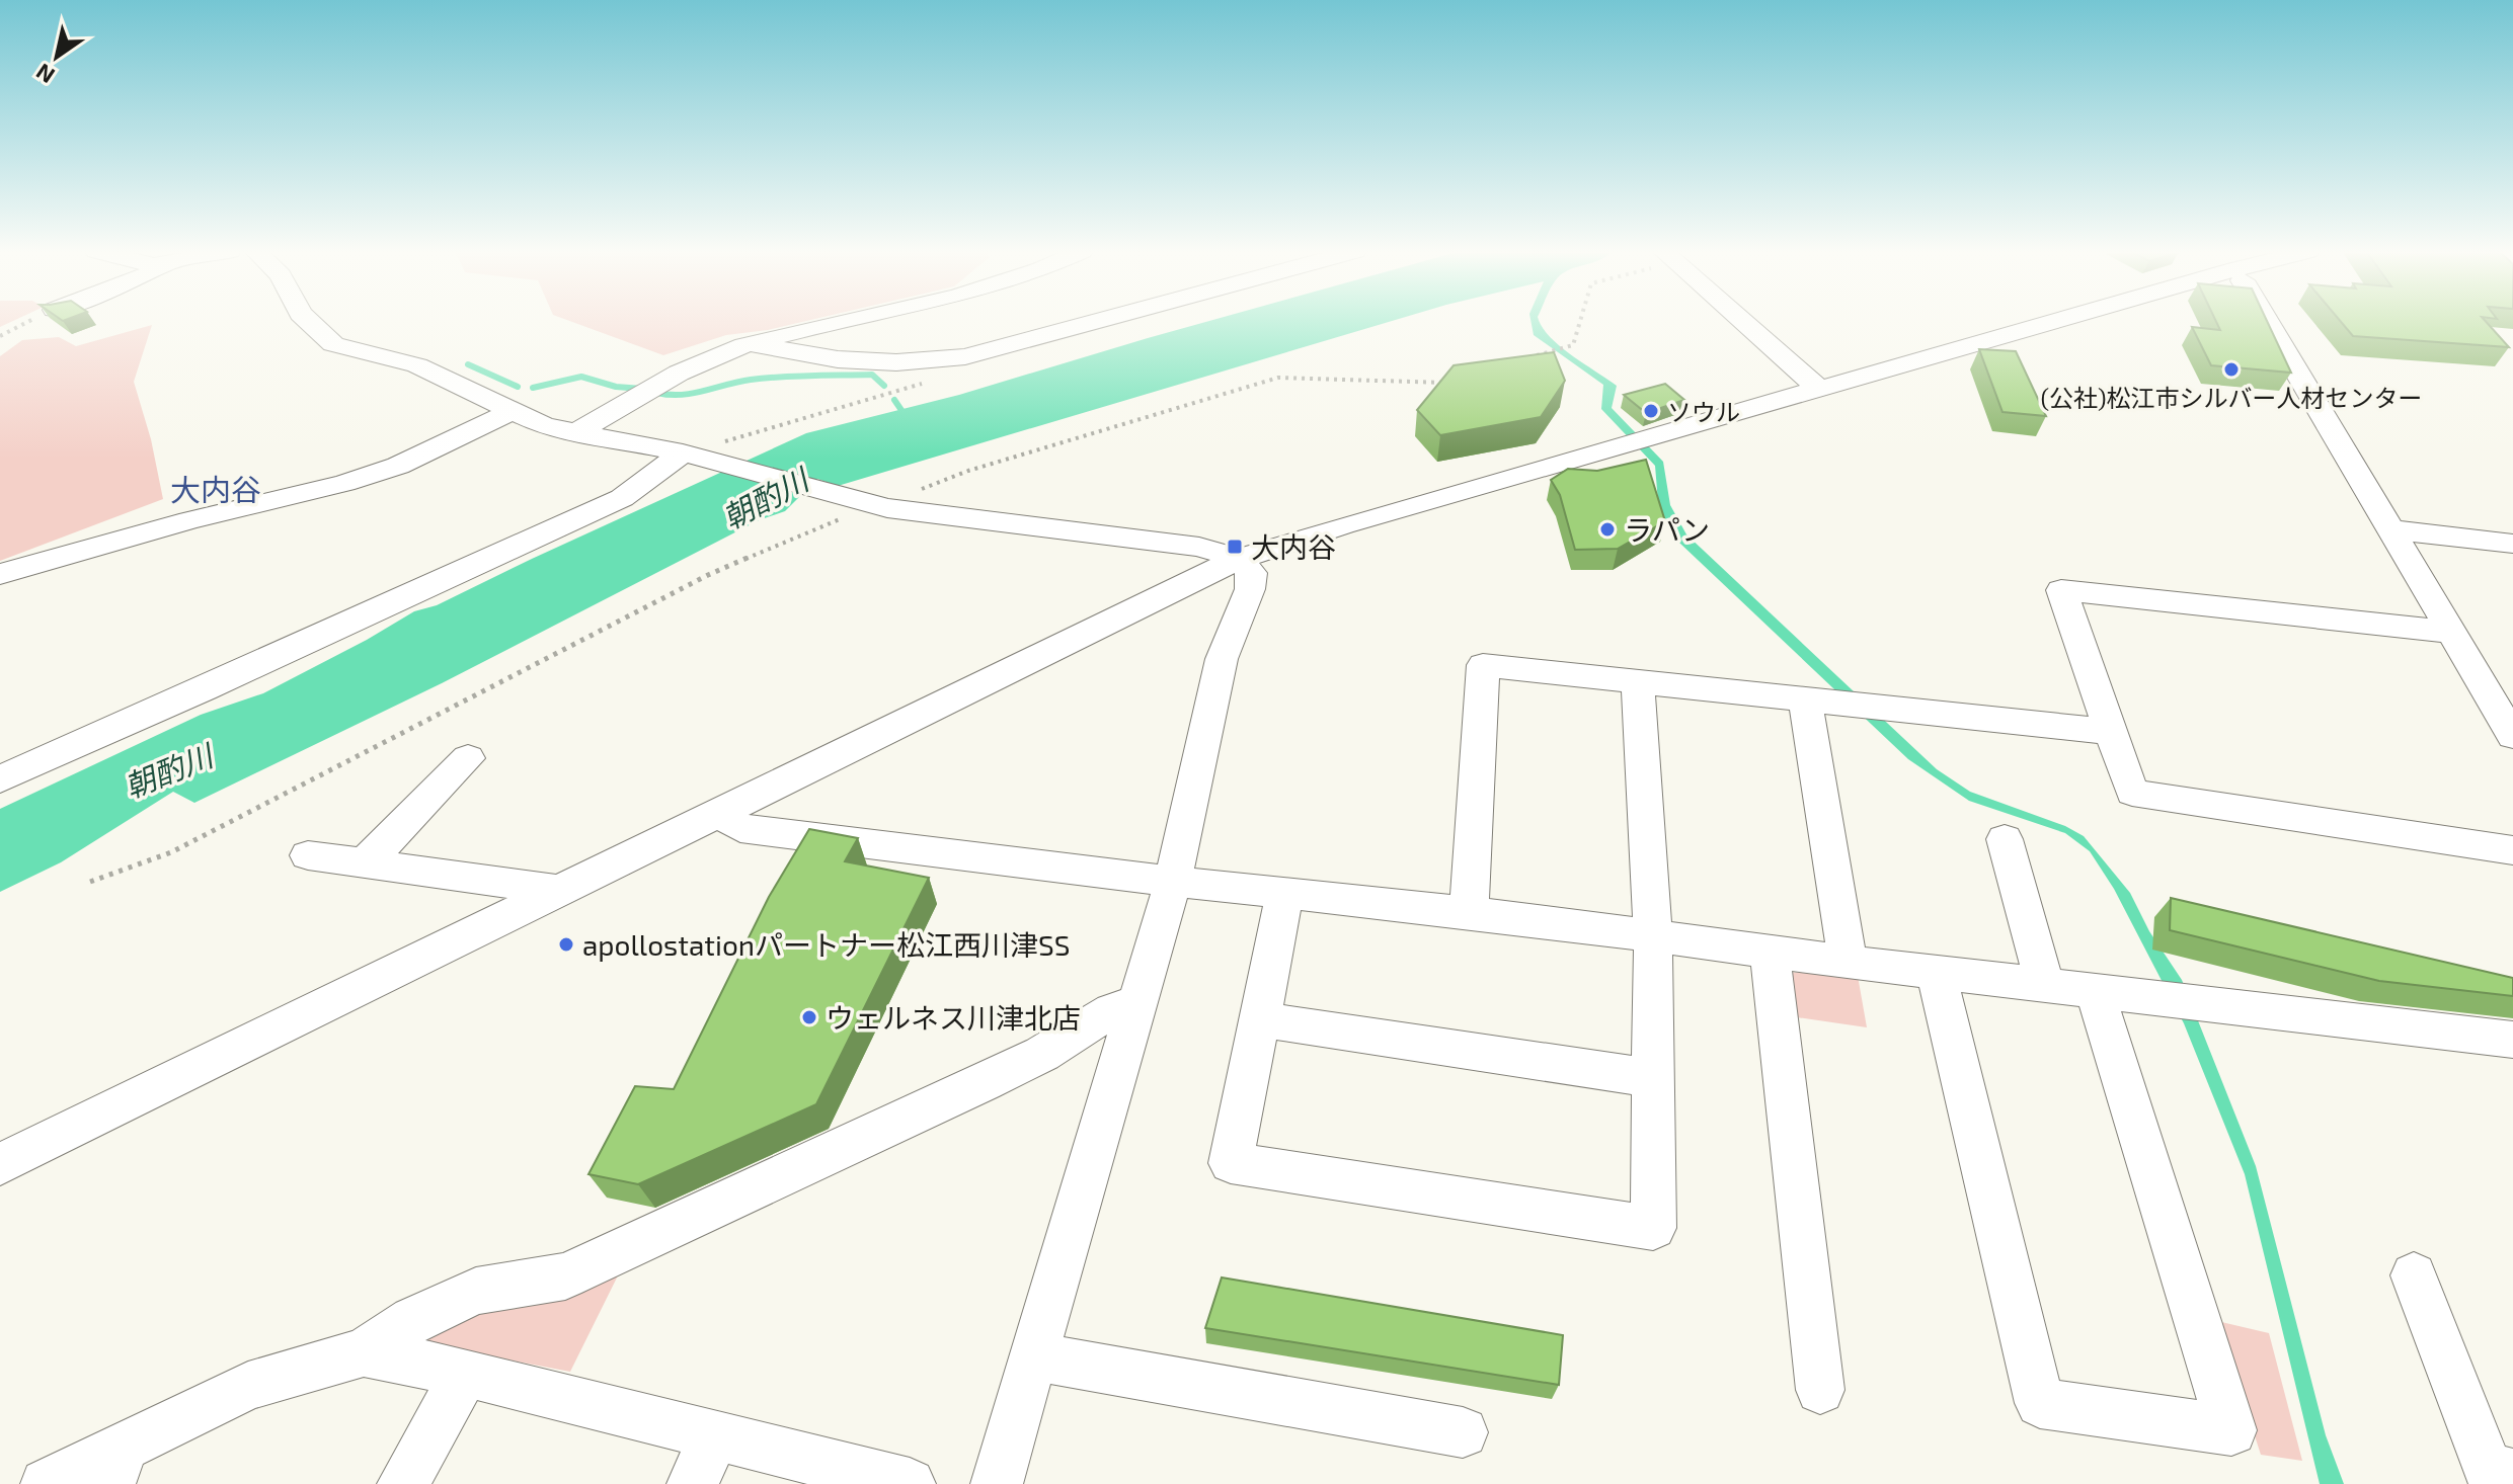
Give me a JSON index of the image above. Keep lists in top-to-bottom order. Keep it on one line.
{"districts":["大内谷"],"water":["朝酌川"],"places":{"other":["(公社)松江市シルバー人材センター","ソウル","ラパン","apollostationパートナー松江西川津SS","ウェルネス川津北店"],"transit":["大内谷"]},"north":"bottom left"}
